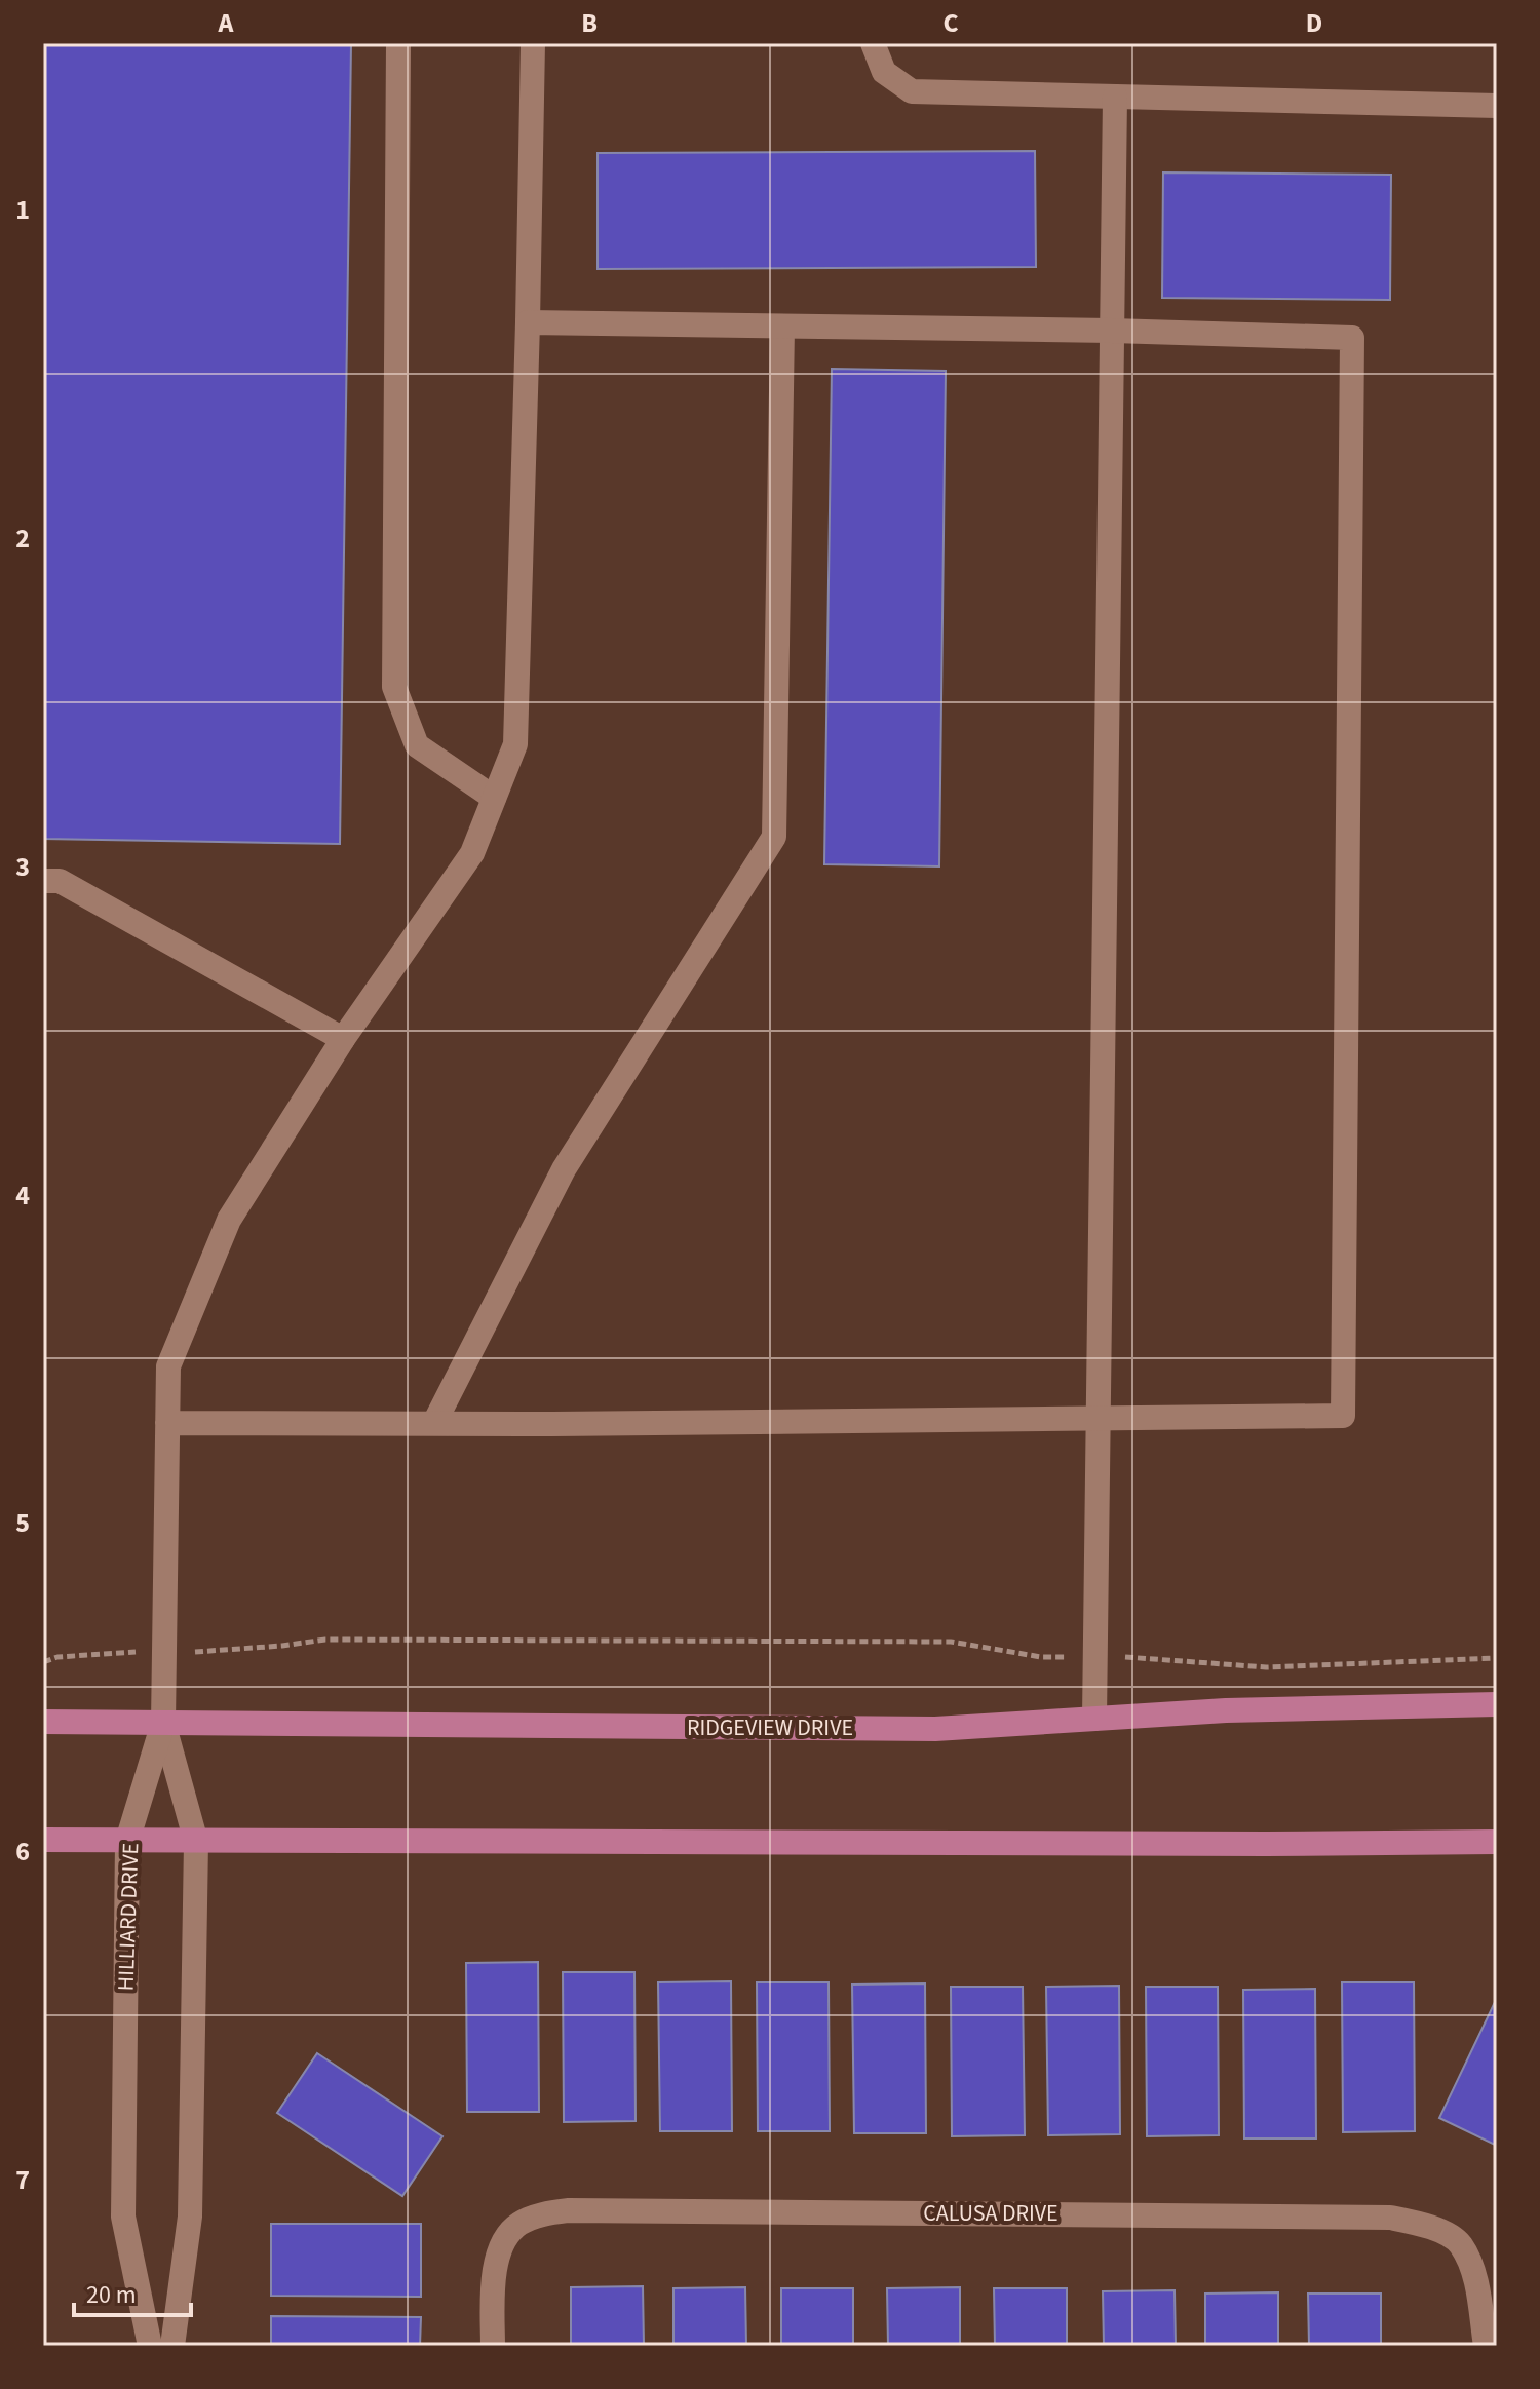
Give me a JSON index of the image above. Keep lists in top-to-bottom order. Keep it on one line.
{"streets":{"main road":["RIDGEVIEW DRIVE"],"street":["HILLIARD DRIVE","CALUSA DRIVE"]},"crossings":[["RIDGEVIEW DRIVE","HILLIARD DRIVE"]],"scale_bar":"20 m","grid":{"columns":["A","B","C","D"],"rows":["1","2","3","4","5","6","7"]}}
